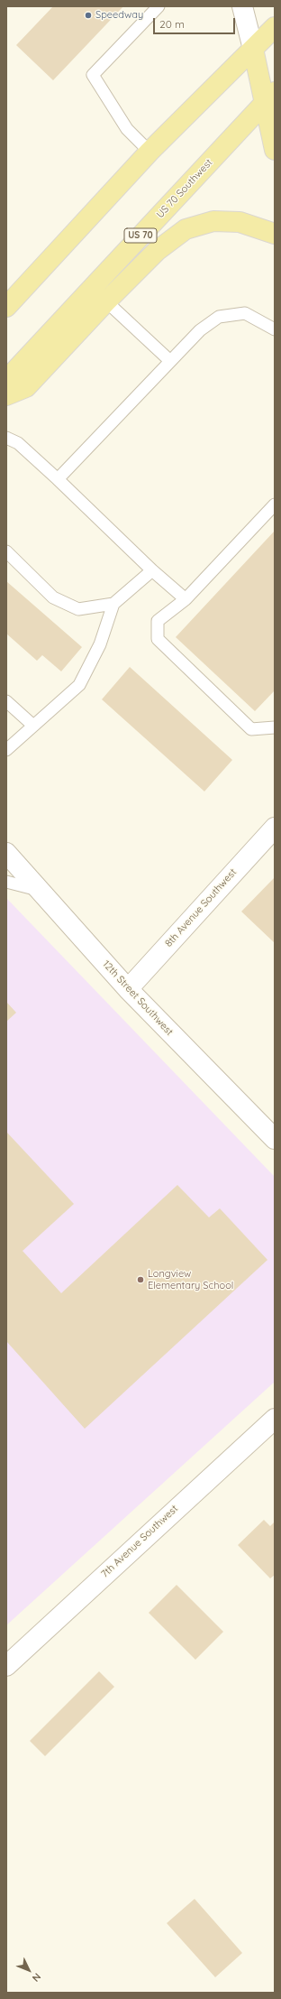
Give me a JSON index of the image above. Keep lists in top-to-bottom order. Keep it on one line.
{"streets":{"main road":["US 70 Southwest","US 70"],"street":["8th Avenue Southwest","12th Street Southwest","7th Avenue Southwest"]},"crossings":[["8th Avenue Southwest","12th Street Southwest"]],"places":["Speedway","Longview Elementary School"],"scale_bar":"20 m","north":"bottom right"}
